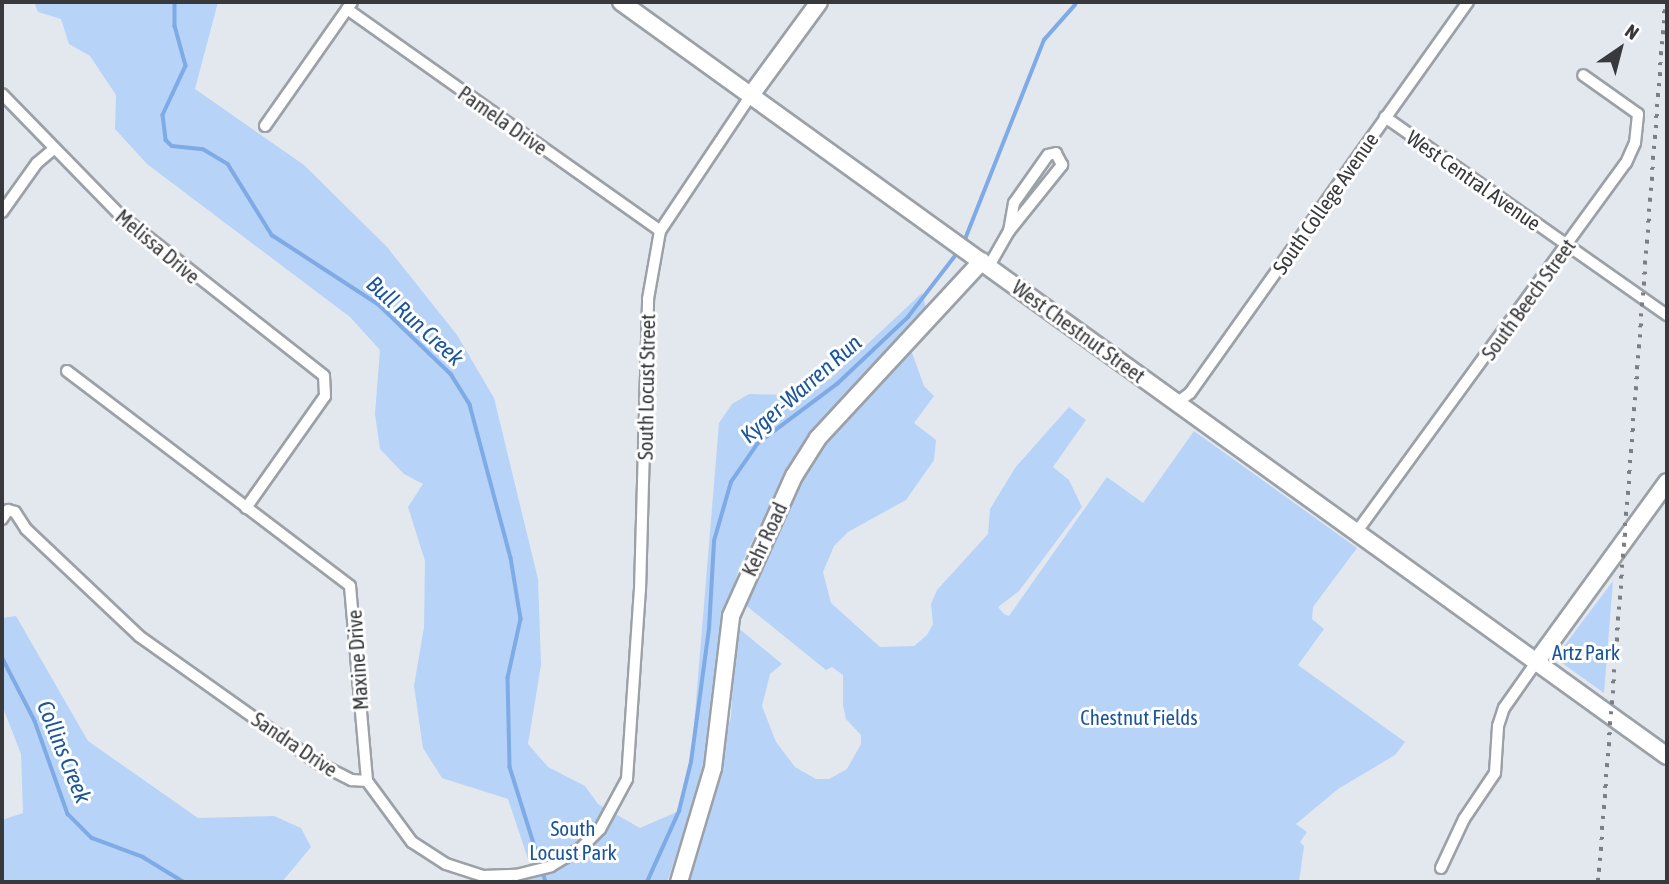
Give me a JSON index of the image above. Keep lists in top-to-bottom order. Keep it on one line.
{"streets":{"main road":["West Chestnut Street","South Locust Street","Kehr Road"],"street":["Pamela Drive","West Central Avenue","South College Avenue","Melissa Drive","South Beech Street","Maxine Drive","Sandra Drive"]},"crossings":[["Pamela Drive","South Locust Street"],["West Central Avenue","South College Avenue"],["West Central Avenue","South Beech Street"],["South College Avenue","West Chestnut Street"],["Melissa Drive","Maxine Drive"],["South Beech Street","West Chestnut Street"],["West Chestnut Street","South Locust Street"],["West Chestnut Street","Kehr Road"],["South Locust Street","Maxine Drive"],["South Locust Street","Sandra Drive"],["Maxine Drive","Sandra Drive"]],"water":["Bull Run Creek","Kyger-Warren Run","Collins Creek"],"parks":["Artz Park","Chestnut Fields","South Locust Park"],"north":"top right"}
